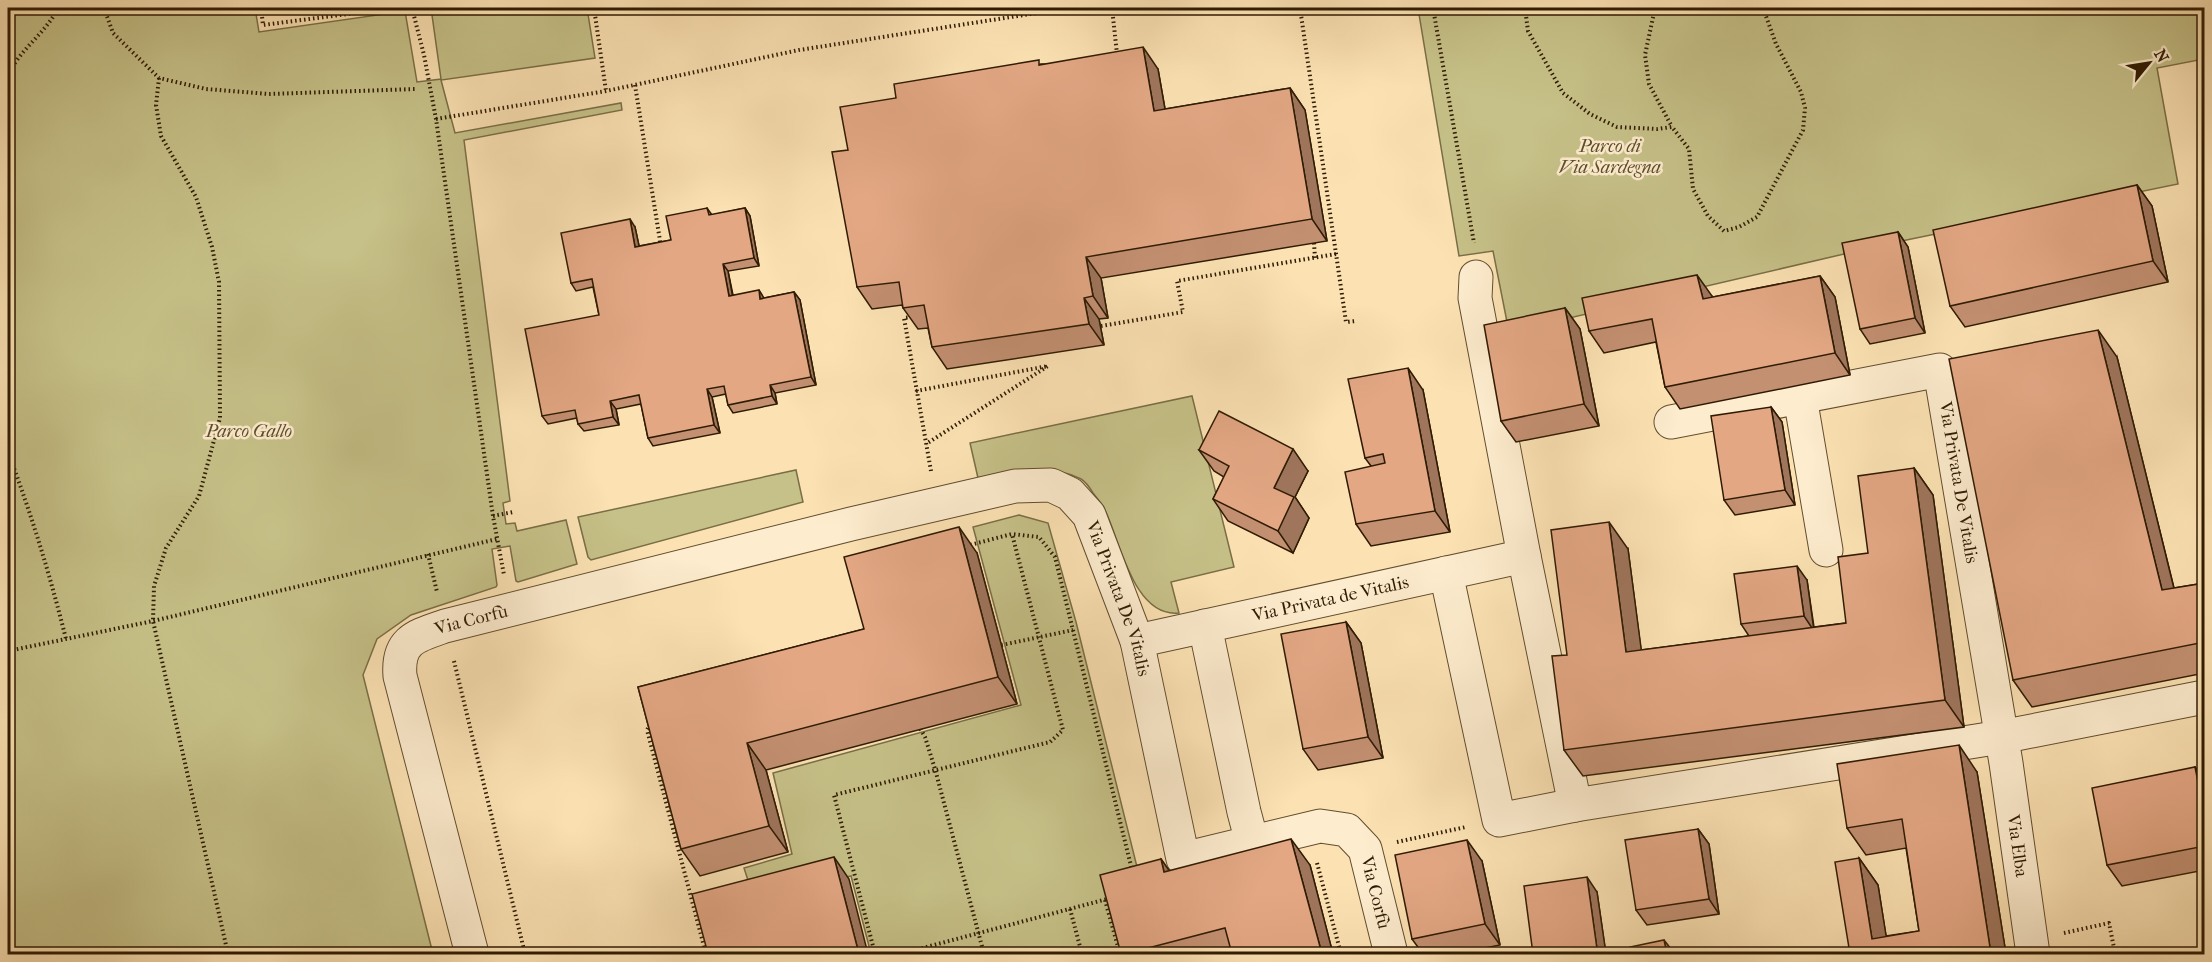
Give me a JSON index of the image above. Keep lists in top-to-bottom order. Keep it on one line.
{"streets":{"street":["Via Privata De Vitalis","Via Privata de Vitalis","Via Corfù","Via Elba"]},"crossings":[["Via Privata De Vitalis","Via Privata de Vitalis"],["Via Privata De Vitalis","Via Corfù"],["Via Privata De Vitalis","Via Elba"]],"parks":["Parco di Via Sardegna","Parco Gallo"],"north":"top right"}
